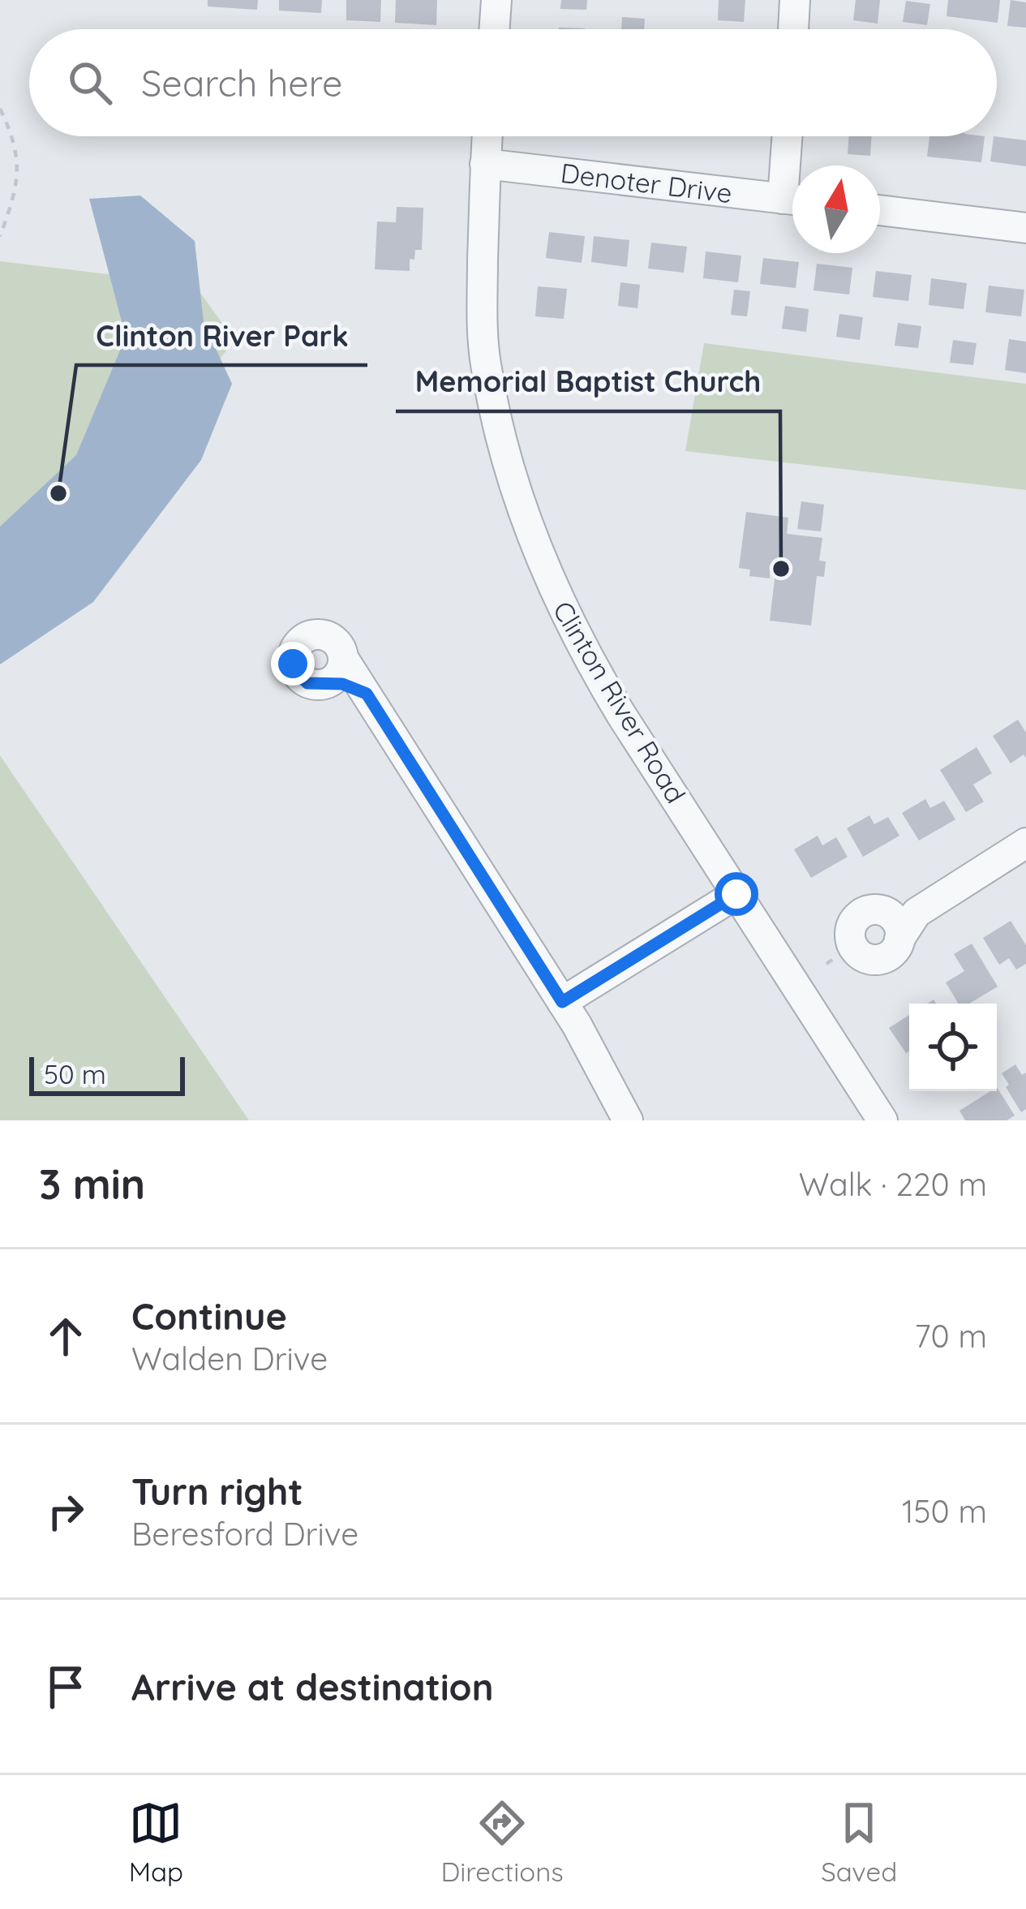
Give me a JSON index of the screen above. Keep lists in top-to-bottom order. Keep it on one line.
{"streets":{"street":["Denoter Drive","Clinton River Road"]},"crossings":[["Denoter Drive","Clinton River Road"]],"places":["Clinton River Park","Memorial Baptist Church"],"scale_bar":"50 m","north":"top","page":{"search":"Search here","scale":"50 m","heading":["3 min","Walk · 220 m"],"list":[["Continue","Walden Drive","70 m"],["Turn right","Beresford Drive","150 m"],"Arrive at destination"],"nav":["Map","Directions","Saved"]}}
